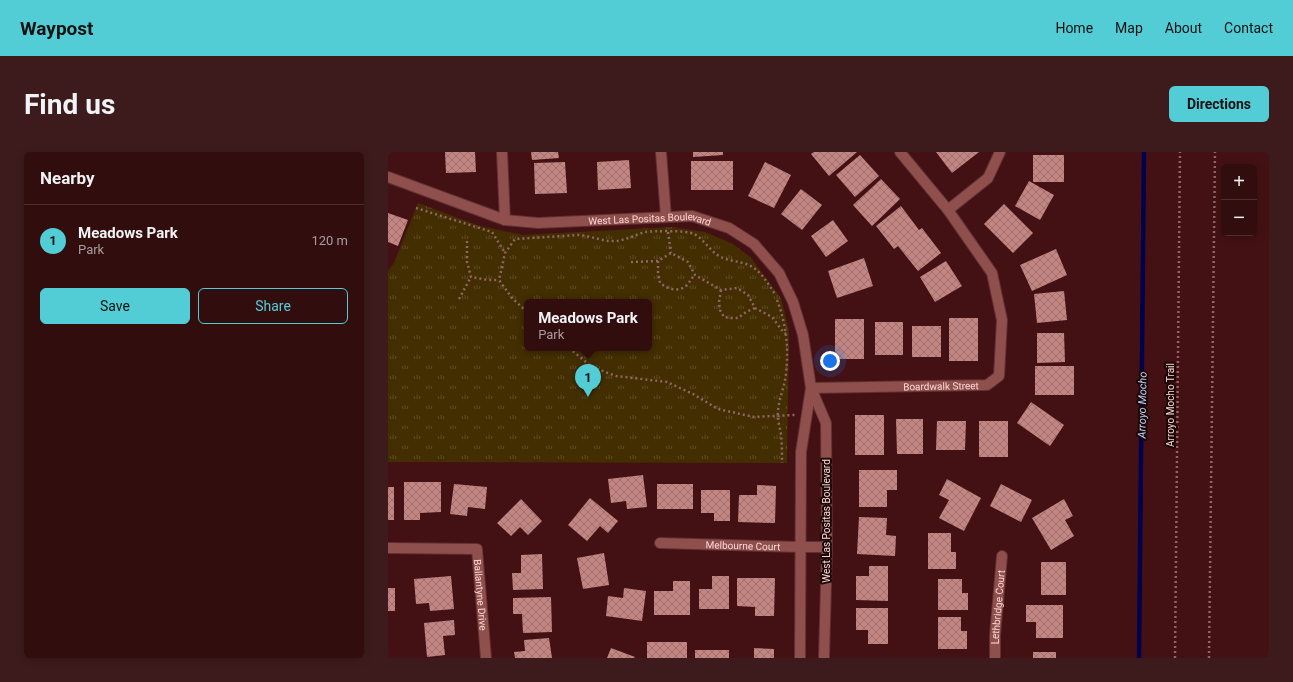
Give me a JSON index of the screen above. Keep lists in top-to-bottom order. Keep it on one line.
{"streets":{"street":["West Las Positas Boulevard","Boardwalk Street","Melbourne Court","Ballantyne Drive","Lethbridge Court"],"path":["Arroyo Mocho Trail"]},"crossings":[["West Las Positas Boulevard","Boardwalk Street"],["West Las Positas Boulevard","Melbourne Court"]],"water":["Arroyo Mocho"],"page":{"header":"Waypost","nav":["Home","Map","About","Contact"],"buttons":["Directions",["Save","Share"]],"title":"Find us","heading":"Nearby","map_buttons":["+","−"],"list":[{"mark":"1","name":"Meadows Park","note":"Park","value":"120 m"}],"popup":["Meadows Park","Park"],"pins":"1"}}
